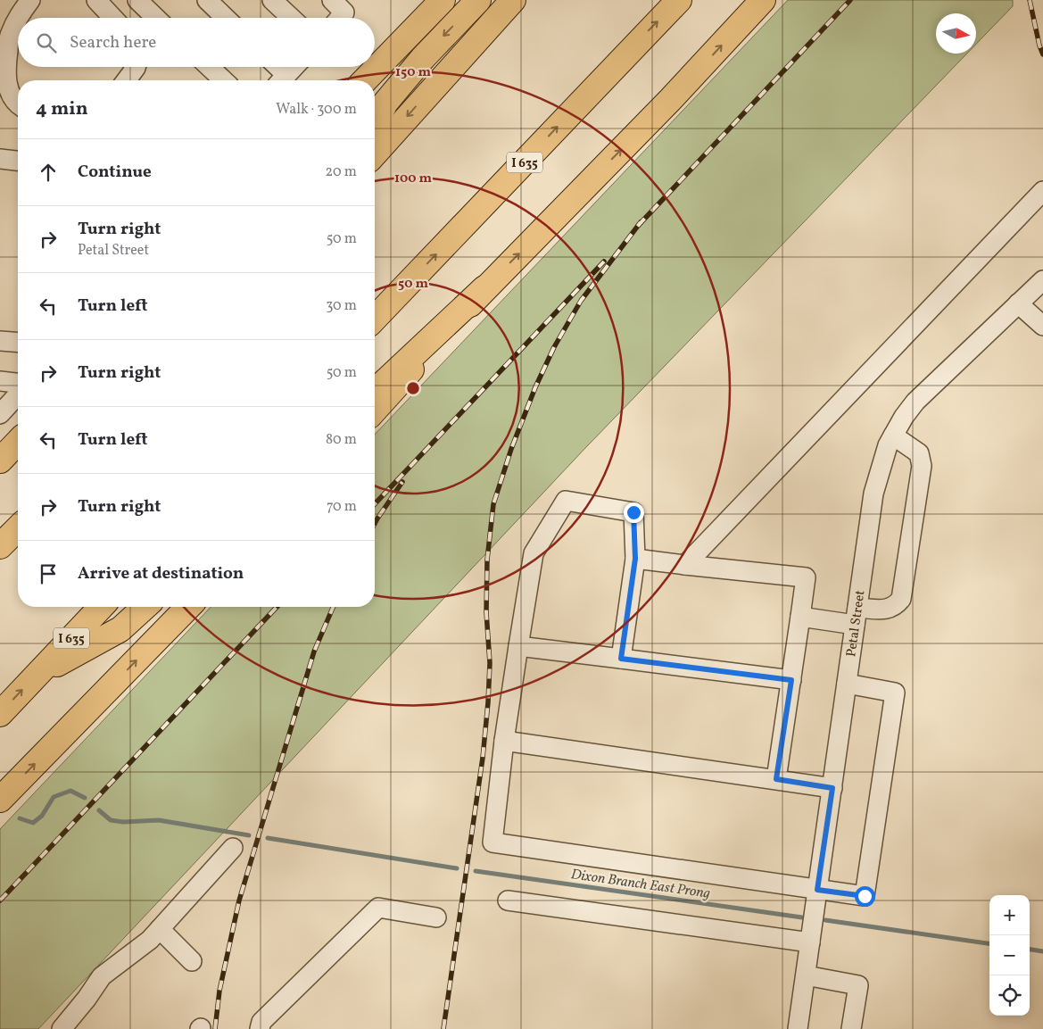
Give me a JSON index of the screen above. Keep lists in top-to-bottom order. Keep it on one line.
{"streets":{"main road":["I 635"],"street":["Petal Street"]},"water":["Dixon Branch East Prong"],"north":"right","page":{"search":"Search here","heading":["4 min","Walk · 300 m"],"list":[["Continue","20 m"],["Turn right","Petal Street","50 m"],["Turn left","30 m"],["Turn right","50 m"],["Turn left","80 m"],["Turn right","70 m"],"Arrive at destination"],"map_buttons":["+","−"]},"rings":["150 m","100 m","50 m"]}
